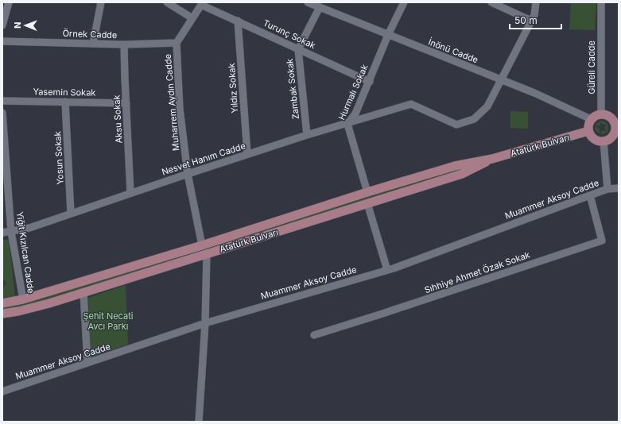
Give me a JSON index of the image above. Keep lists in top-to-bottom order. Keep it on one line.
{"streets":{"main road":["Atatürk Bulvarı"],"street":["Örnek Cadde","Turunç Sokak","İnönü Cadde","Güreli Cadde","Yıldız Sokak","Zambak Sokak","Yasemin Sokak","Hurmalı Sokak","Muharrem Aydın Cadde","Aksu Sokak","Yosun Sokak","Nesvet Hanım Cadde","Muammer Aksoy Cadde","Yiğit Kızılcan Cadde","Sıhhiye Ahmet Özak Sokak"]},"crossings":[["Örnek Cadde","Muharrem Aydın Cadde"],["Örnek Cadde","Aksu Sokak"],["Turunç Sokak","Yıldız Sokak"],["Turunç Sokak","Zambak Sokak"],["Turunç Sokak","Hurmalı Sokak"],["Turunç Sokak","Muharrem Aydın Cadde"],["İnönü Cadde","Güreli Cadde"],["İnönü Cadde","Zambak Sokak"],["İnönü Cadde","Hurmalı Sokak"],["İnönü Cadde","Atatürk Bulvarı"],["İnönü Cadde","Nesvet Hanım Cadde"],["Güreli Cadde","Atatürk Bulvarı"],["Yıldız Sokak","Nesvet Hanım Cadde"],["Zambak Sokak","Nesvet Hanım Cadde"],["Yasemin Sokak","Aksu Sokak"],["Yasemin Sokak","Yosun Sokak"],["Hurmalı Sokak","Atatürk Bulvarı"],["Hurmalı Sokak","Nesvet Hanım Cadde"],["Muharrem Aydın Cadde","Atatürk Bulvarı"],["Muharrem Aydın Cadde","Nesvet Hanım Cadde"],["Aksu Sokak","Nesvet Hanım Cadde"],["Atatürk Bulvarı","Yiğit Kızılcan Cadde"],["Yosun Sokak","Nesvet Hanım Cadde"],["Nesvet Hanım Cadde","Yiğit Kızılcan Cadde"],["Muammer Aksoy Cadde","Sıhhiye Ahmet Özak Sokak"]],"parks":["Şehit Necati Avcı Parkı"],"scale_bar":"50 m","north":"left"}
